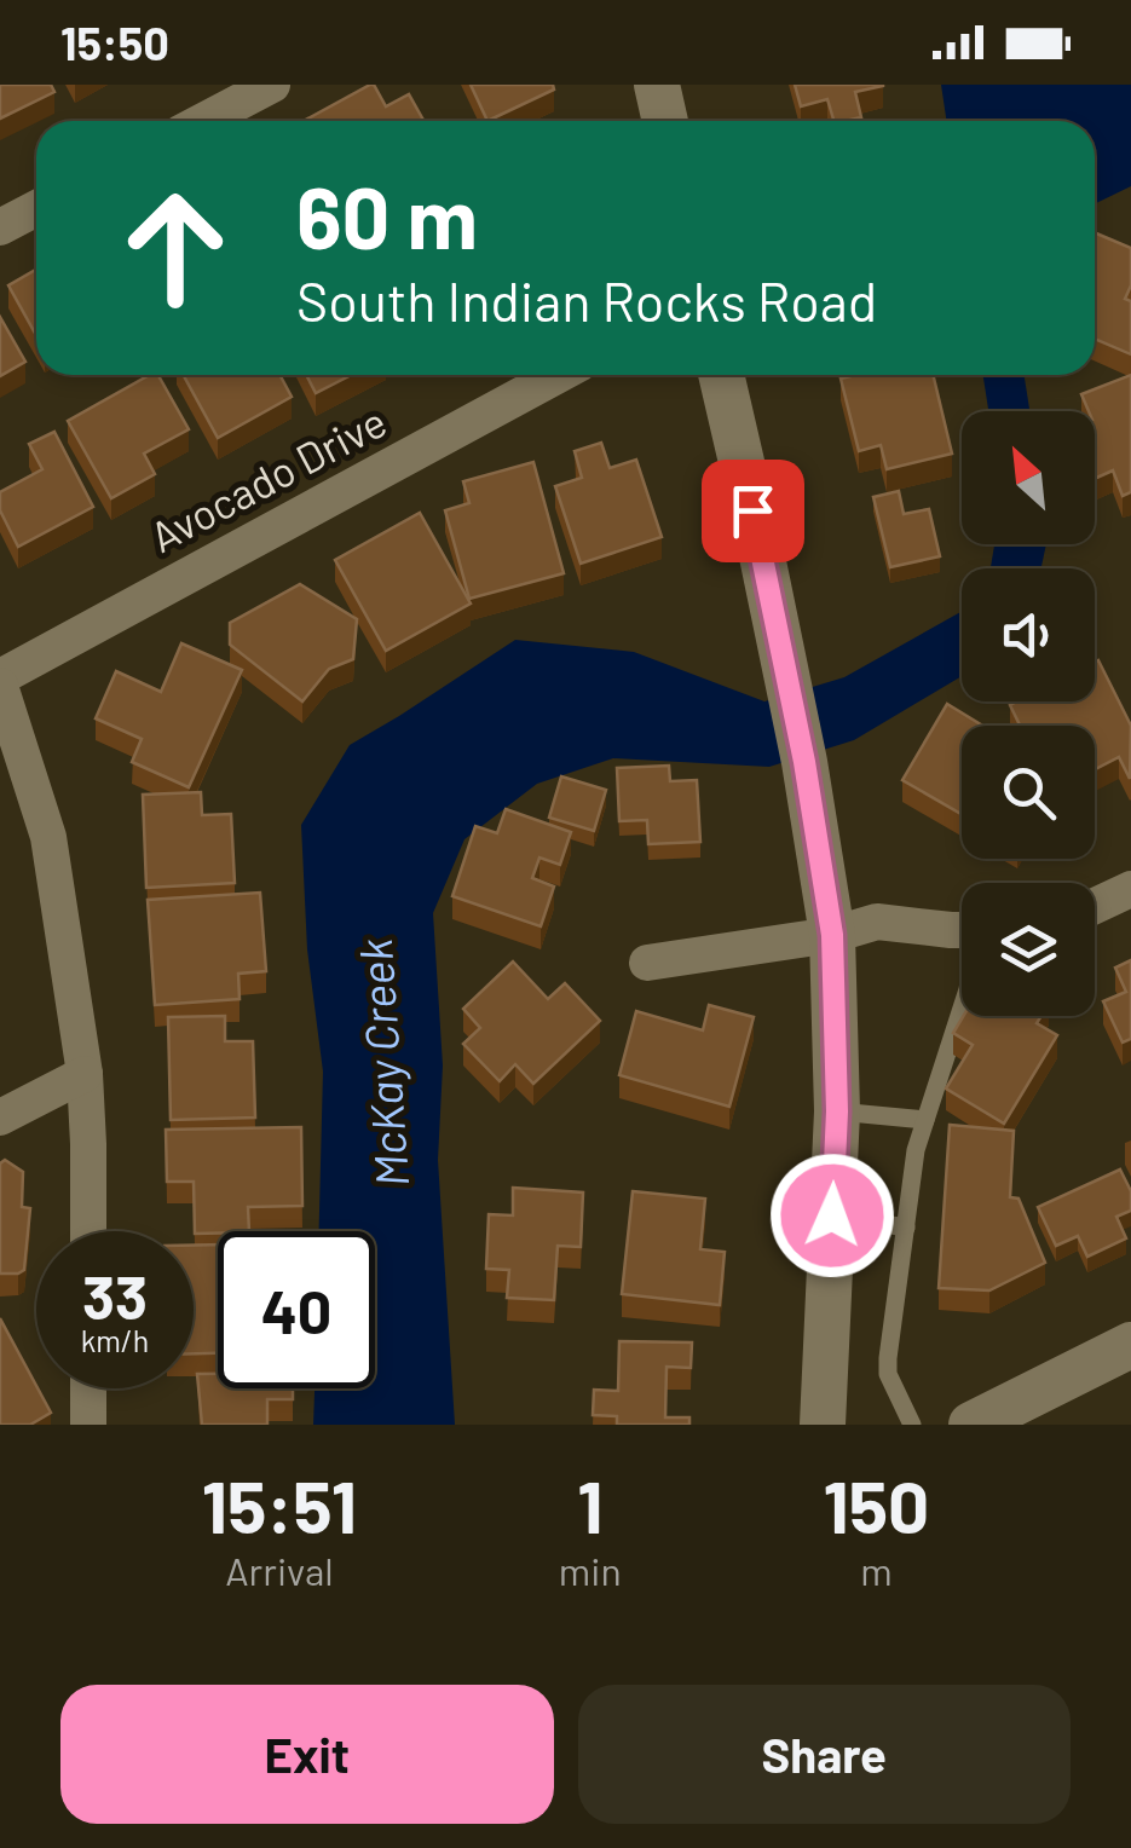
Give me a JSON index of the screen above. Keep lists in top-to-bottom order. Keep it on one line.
{"streets":{"street":["Avocado Drive"]},"water":["McKay Creek"],"north":"top left","page":{"status":"15:50","turn":["60 m","South Indian Rocks Road"],"speed":"33 km/h","limit":"40","eta":["15:51","Arrival","1","min","150","m"],"buttons":["Exit","Share"]}}
